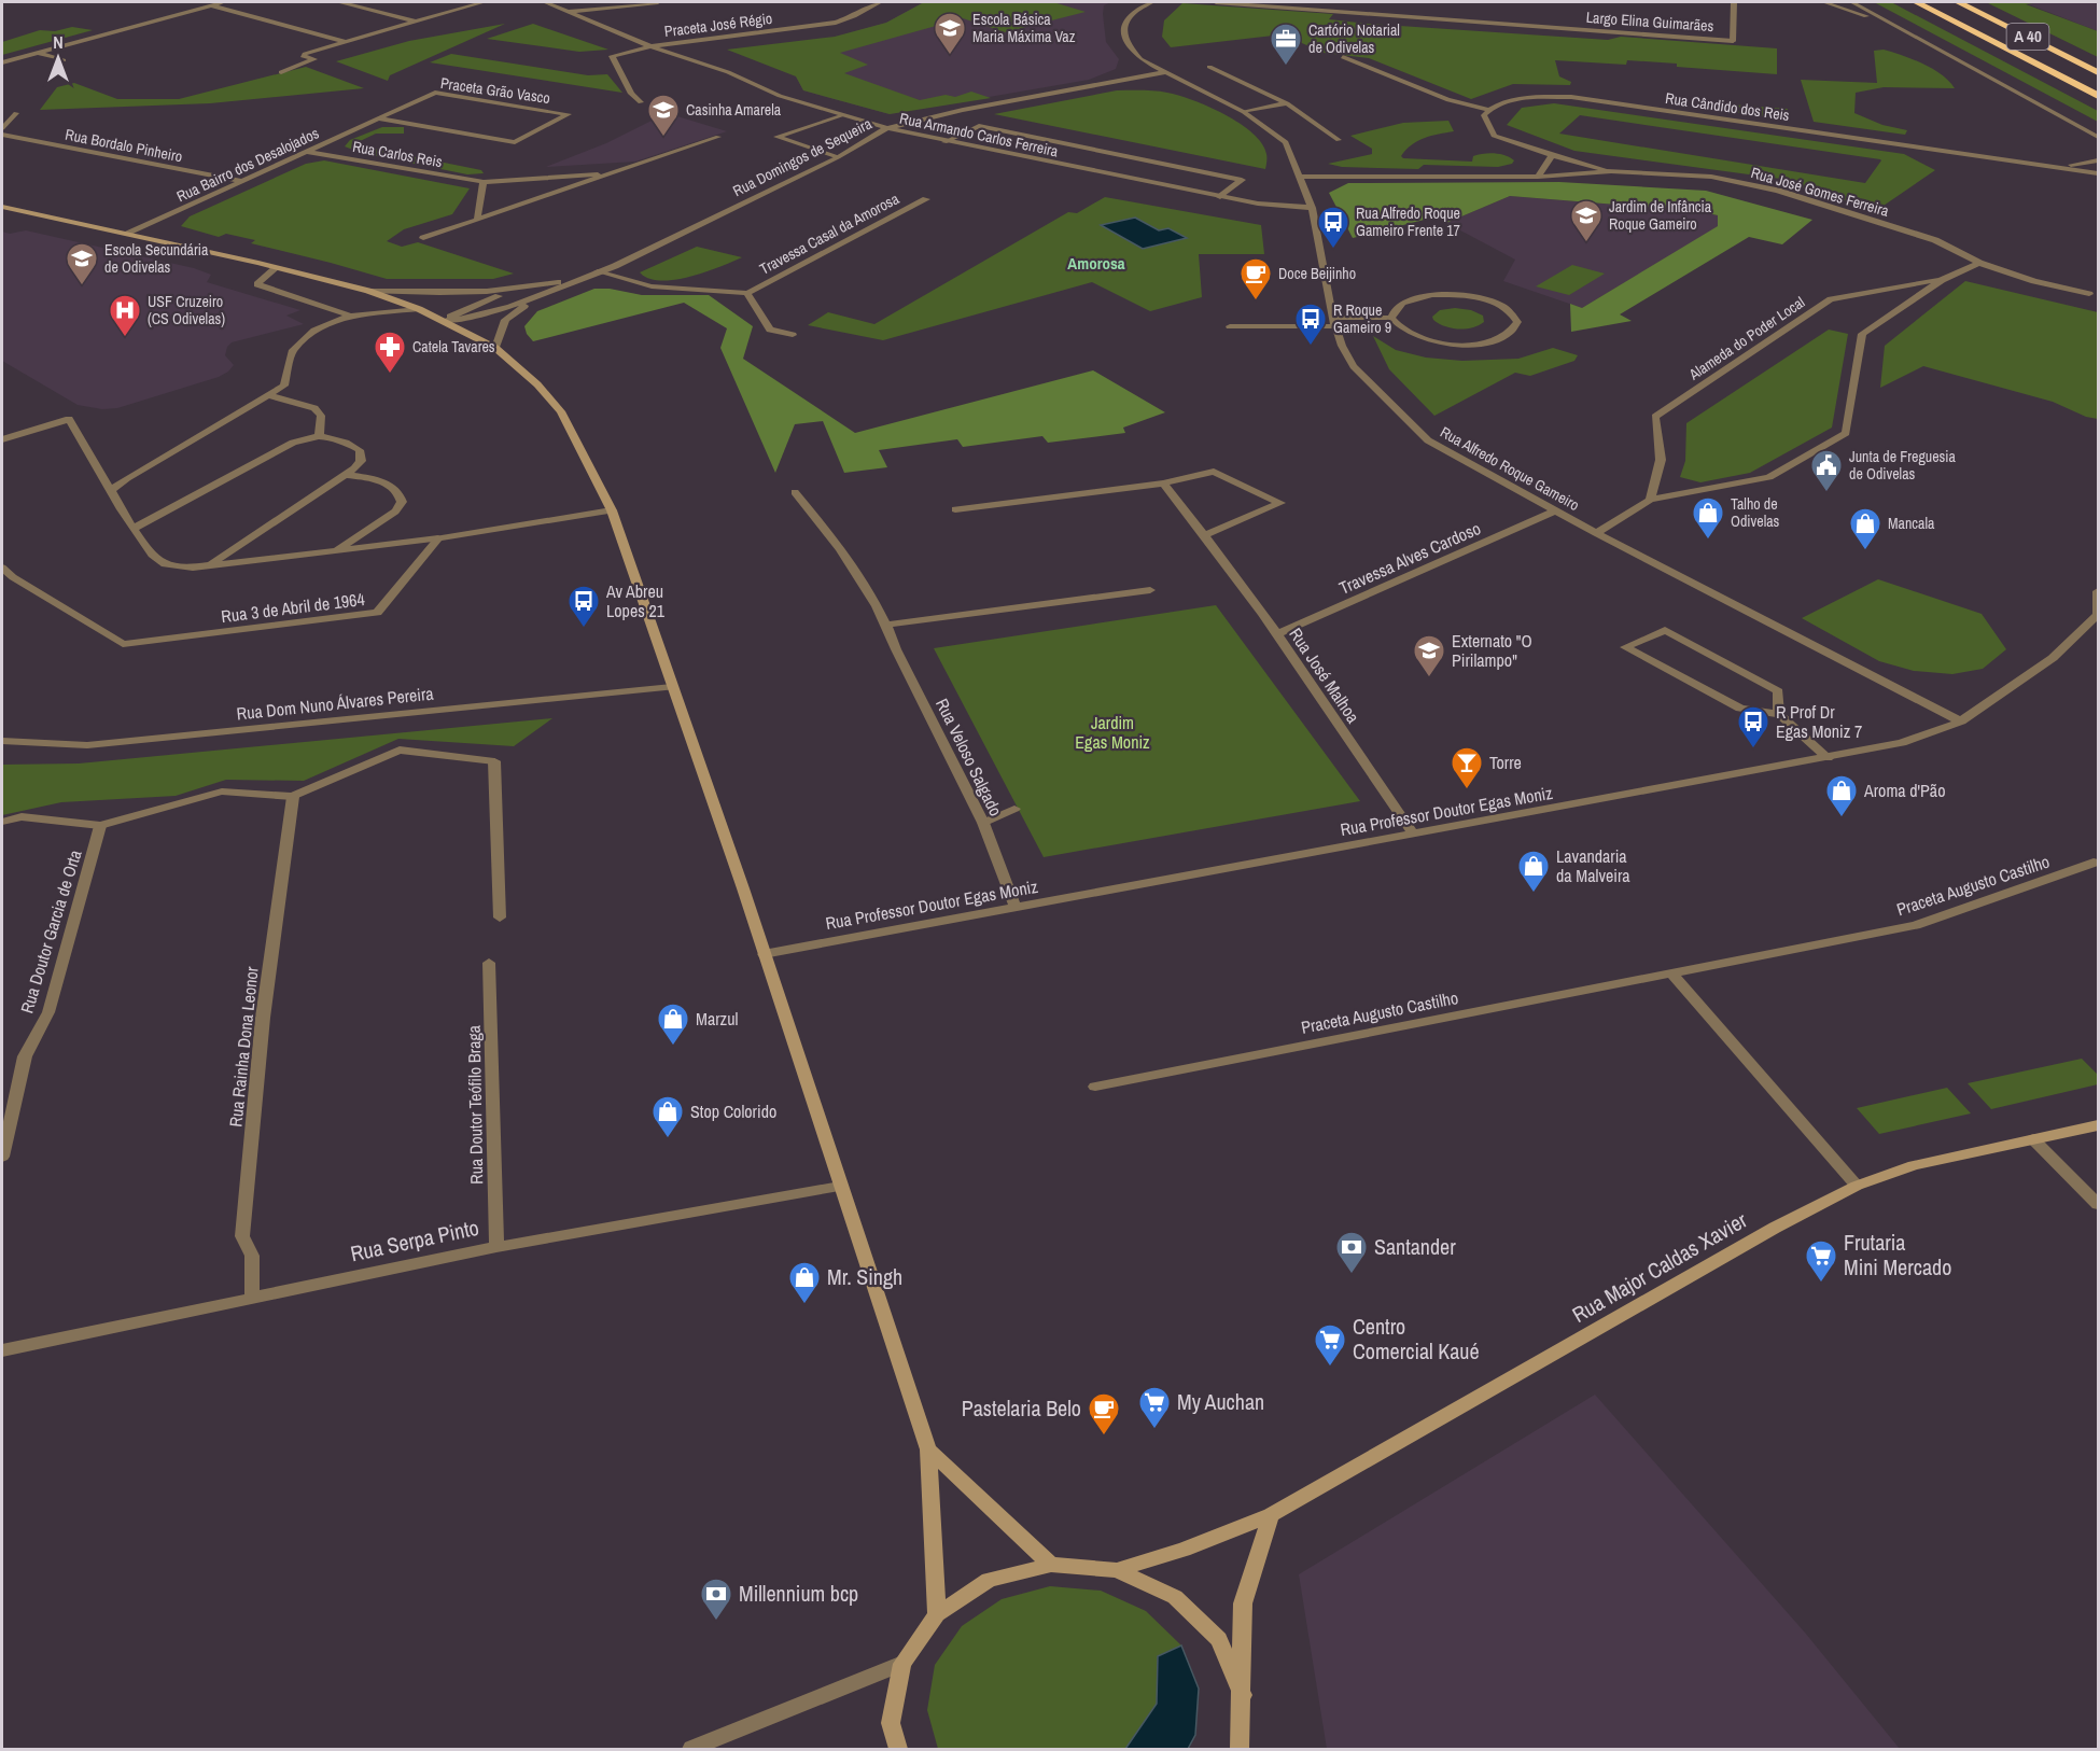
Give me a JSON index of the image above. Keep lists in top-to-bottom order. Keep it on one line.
{"streets":{"highway":["A 40"],"main road":["Rua Major Caldas Xavier"],"street":["Largo Elina Guimarães","Praceta José Régio","Praceta Grão Vasco","Rua Cândido dos Reis","Rua Armando Carlos Ferreira","Rua Bordalo Pinheiro","Rua Carlos Reis","Rua Domingos de Sequeira","Rua Bairro dos Desalojados","Rua José Gomes Ferreira","Travessa Casal da Amorosa","Alameda do Poder Local","Rua Alfredo Roque Gameiro","Travessa Alves Cardoso","Rua 3 de Abril de 1964","Rua José Malhoa","Rua Dom Nuno Álvares Pereira","Rua Veloso Salgado","Rua Professor Doutor Egas Moniz","Praceta Augusto Castilho","Rua Doutor Garcia de Orta","Rua Rainha Dona Leonor","Rua Doutor Teófilo Braga","Rua Serpa Pinto"]},"crossings":[["Praceta José Régio","Rua Armando Carlos Ferreira"],["Praceta Grão Vasco","Rua Bairro dos Desalojados"],["Rua Armando Carlos Ferreira","Rua Domingos de Sequeira"],["Rua Armando Carlos Ferreira","Rua Alfredo Roque Gameiro"],["Rua Bordalo Pinheiro","Rua Bairro dos Desalojados"],["Rua Carlos Reis","Rua Bairro dos Desalojados"],["Rua Domingos de Sequeira","Travessa Casal da Amorosa"],["Rua Domingos de Sequeira","Rua Alfredo Roque Gameiro"],["Rua José Gomes Ferreira","Alameda do Poder Local"],["Rua José Gomes Ferreira","Rua Alfredo Roque Gameiro"],["Alameda do Poder Local","Rua Alfredo Roque Gameiro"],["Rua Alfredo Roque Gameiro","Travessa Alves Cardoso"],["Rua Alfredo Roque Gameiro","Rua Professor Doutor Egas Moniz"],["Travessa Alves Cardoso","Rua José Malhoa"],["Rua José Malhoa","Rua Professor Doutor Egas Moniz"],["Rua Veloso Salgado","Rua Professor Doutor Egas Moniz"],["Rua Rainha Dona Leonor","Rua Serpa Pinto"],["Rua Doutor Teófilo Braga","Rua Serpa Pinto"]],"districts":["Amorosa"],"parks":["Jardim Egas Moniz"],"places":{"school or university":["Escola Básica Maria Máxima Vaz","Casinha Amarela","Jardim de Infância Roque Gameiro","Escola Secundária de Odivelas","Externato \"O Pirilampo\""],"office":["Cartório Notarial de Odivelas"],"bus stop":["Rua Alfredo Roque Gameiro Frente 17","R Roque Gameiro 9","Av Abreu Lopes 21","R Prof Dr Egas Moniz 7"],"cafe":["Doce Beijinho","Pastelaria Belo"],"hospital":["USF Cruzeiro (CS Odivelas)"],"pharmacy":["Catela Tavares"],"public building":["Junta de Freguesia de Odivelas"],"shop":["Talho de Odivelas","Mancala","Aroma d'Pão","Lavandaria da Malveira","Marzul","Stop Colorido","Mr. Singh"],"bar":["Torre"],"bank":["Santander","Millennium bcp"],"supermarket":["Frutaria Mini Mercado","Centro Comercial Kaué","My Auchan"]},"north":"top"}
